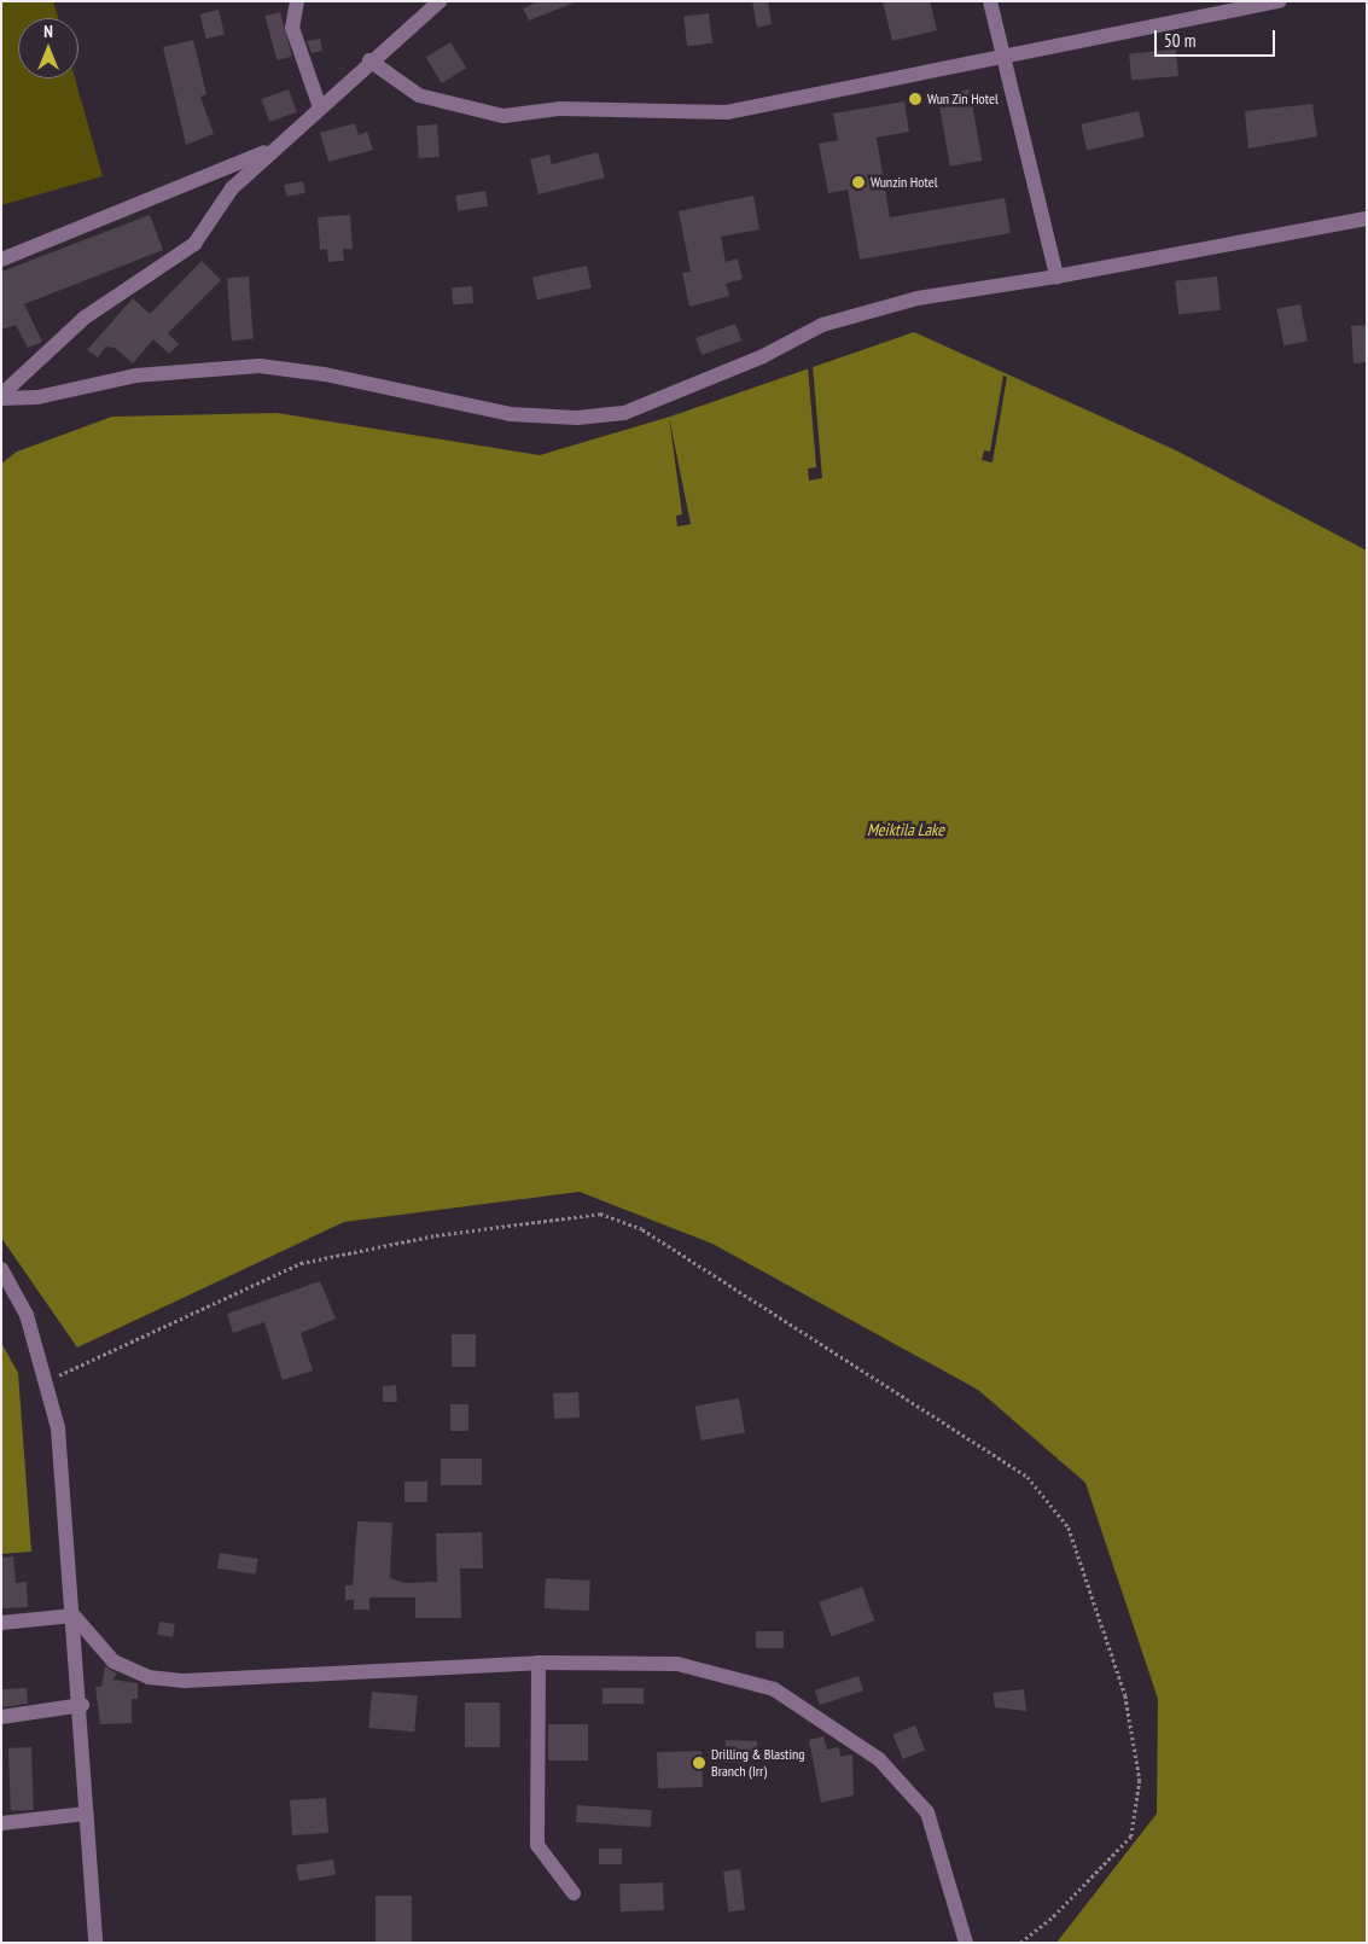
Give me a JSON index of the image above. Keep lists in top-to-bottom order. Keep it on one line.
{"water":["Meiktila Lake"],"places":["Wun Zin Hotel","Wunzin Hotel","Drilling & Blasting Branch (Irr)"],"scale_bar":"50 m","north":"top"}
